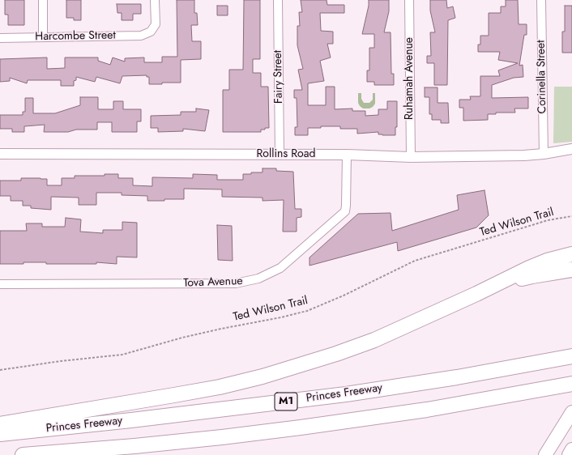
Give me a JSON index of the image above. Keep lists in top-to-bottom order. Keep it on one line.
{"streets":{"highway":["Princes Freeway","M1"],"street":["Harcombe Street","Fairy Street","Corinella Street","Ruhamah Avenue","Rollins Road","Tova Avenue"],"path":["Ted Wilson Trail"]},"crossings":[["Fairy Street","Rollins Road"],["Corinella Street","Rollins Road"],["Ruhamah Avenue","Rollins Road"],["Rollins Road","Tova Avenue"]]}
